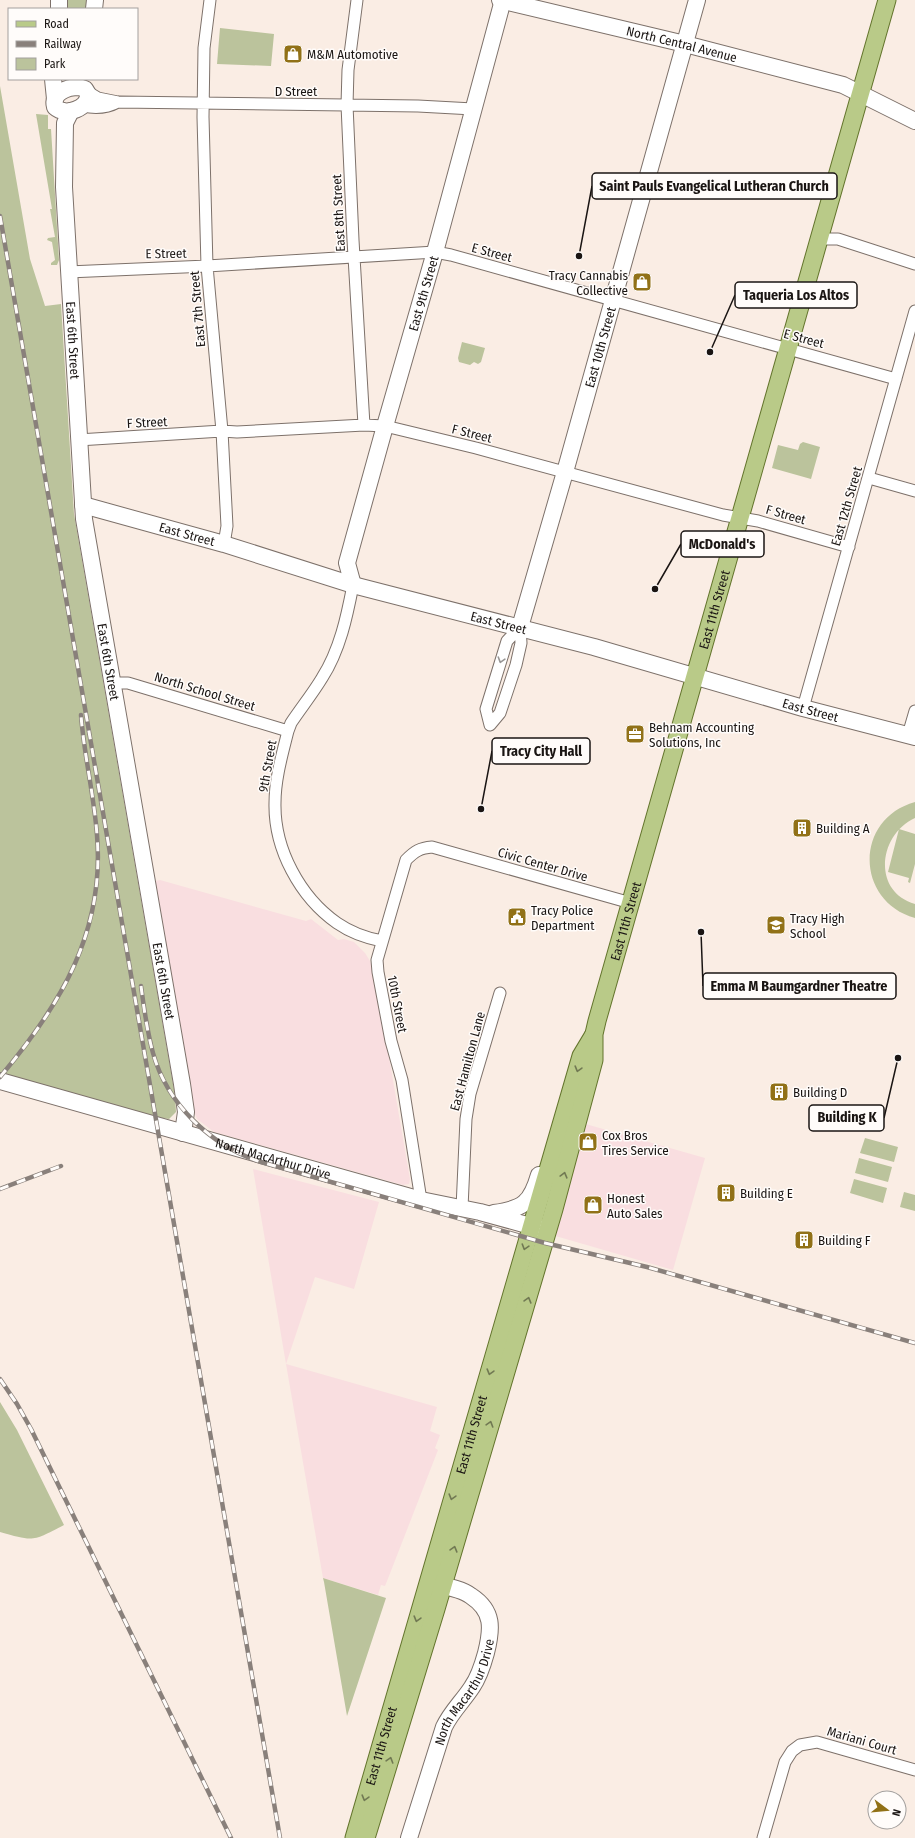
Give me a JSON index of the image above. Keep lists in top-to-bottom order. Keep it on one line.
{"streets":{"main road":["East 11th Street"],"street":["North Central Avenue","D Street","East 8th Street","E Street","East 9th Street","East 7th Street","East 6th Street","East 10th Street","F Street","East 12th Street","East Street","North School Street","9th Street","Civic Center Drive","10th Street","East Hamilton Lane","North MacArthur Drive","North Macarthur Drive","Mariani Court"]},"crossings":[["North Central Avenue","East 9th Street"],["North Central Avenue","East 10th Street"],["North Central Avenue","East 11th Street"],["D Street","East 8th Street"],["D Street","East 9th Street"],["D Street","East 7th Street"],["D Street","East 6th Street"],["East 8th Street","E Street"],["East 8th Street","F Street"],["E Street","East 9th Street"],["E Street","East 7th Street"],["E Street","East 6th Street"],["E Street","East 10th Street"],["E Street","East 12th Street"],["E Street","East 11th Street"],["East 9th Street","F Street"],["East 9th Street","East Street"],["East 9th Street","9th Street"],["East 7th Street","F Street"],["East 7th Street","East Street"],["East 6th Street","F Street"],["East 6th Street","East Street"],["East 6th Street","North School Street"],["East 6th Street","North MacArthur Drive"],["East 10th Street","F Street"],["East 10th Street","East Street"],["F Street","East 12th Street"],["F Street","East 11th Street"],["East 12th Street","East Street"],["East Street","East 11th Street"],["East Street","9th Street"],["East 11th Street","Civic Center Drive"],["East 11th Street","North MacArthur Drive"],["East 11th Street","North Macarthur Drive"],["North School Street","9th Street"],["9th Street","10th Street"],["Civic Center Drive","10th Street"],["10th Street","North MacArthur Drive"],["East Hamilton Lane","North MacArthur Drive"]],"places":{"shop":["M&M Automotive","Tracy Cannabis Collective","Cox Bros Tires Service","Honest Auto Sales"],"other":["Saint Pauls Evangelical Lutheran Church","Taqueria Los Altos","McDonald's","Tracy City Hall","Emma M Baumgardner Theatre","Building K"],"office":["Behnam Accounting Solutions, Inc"],"building":["Building A","Building D","Building E","Building F"],"public building":["Tracy Police Department"],"school or university":["Tracy High School"]},"legend":["Road","Railway","Park"],"north":"right"}
